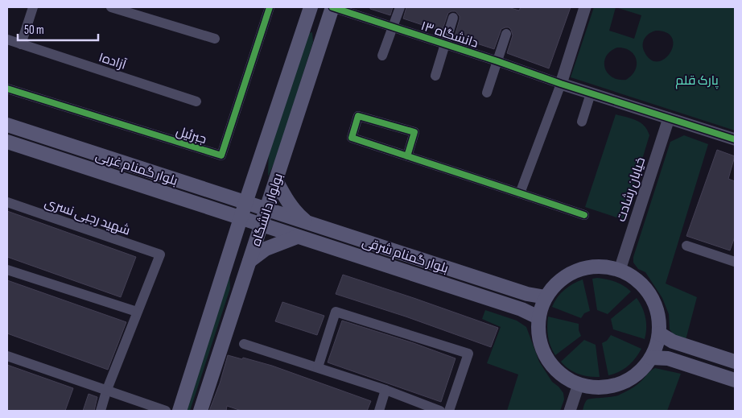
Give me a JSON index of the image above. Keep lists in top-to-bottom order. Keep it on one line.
{"streets":{"main road":["بلوار گمنام غربی","بولوار دانشگاه","بلوار گمنام شرقی"],"street":["دانشگاه ۱۳","آزاده۱","جبرئیل","خیابان رشادت","شهید رجبی نسری"]},"crossings":[["دانشگاه ۱۳","بولوار دانشگاه"],["بلوار گمنام غربی","بولوار دانشگاه"],["بلوار گمنام غربی","بلوار گمنام شرقی"],["خیابان رشادت","بلوار گمنام شرقی"],["بولوار دانشگاه","بلوار گمنام شرقی"]],"parks":["پارک قلم"],"scale_bar":"50 m"}
